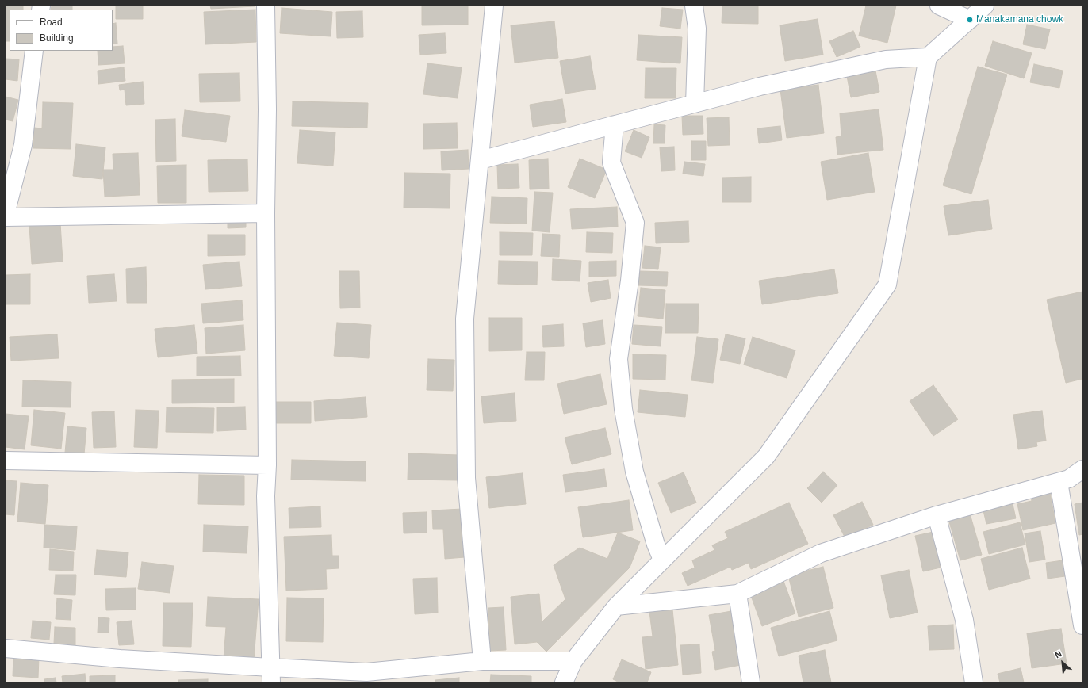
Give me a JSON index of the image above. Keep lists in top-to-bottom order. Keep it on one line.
{"places":["Manakamana chowk"],"legend":["Road","Building"],"north":"top left"}
